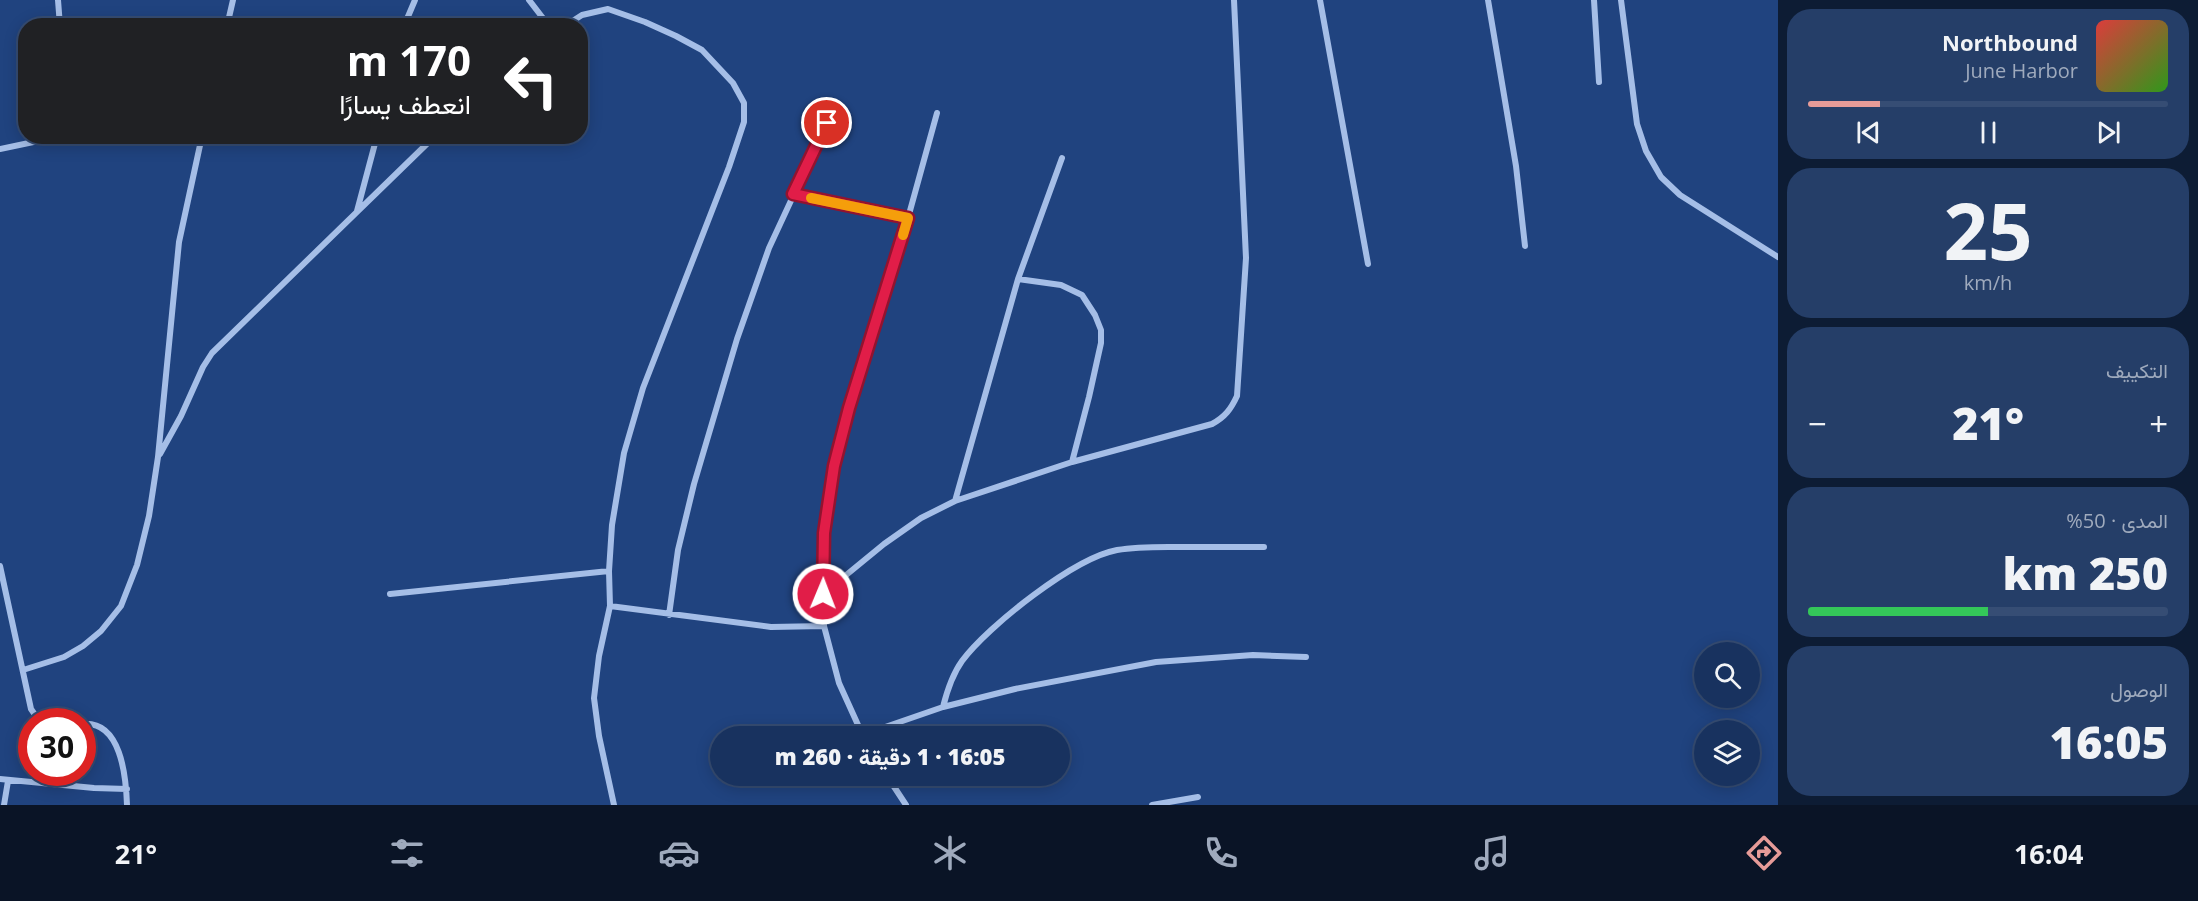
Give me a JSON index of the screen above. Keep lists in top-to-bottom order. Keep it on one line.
{"page":{"turn":["170 m","انعطف يسارًا"],"song":["Northbound","June Harbor"],"tile":[["25","km/h"],"التكييف",["المدى · 50%","250 km"],["الوصول","16:05"]],"heat":["−","21°","+"],"limit":"30","trip":"16:05 · 1 دقيقة · 260 m","tabs":["16:04","21°"]}}
